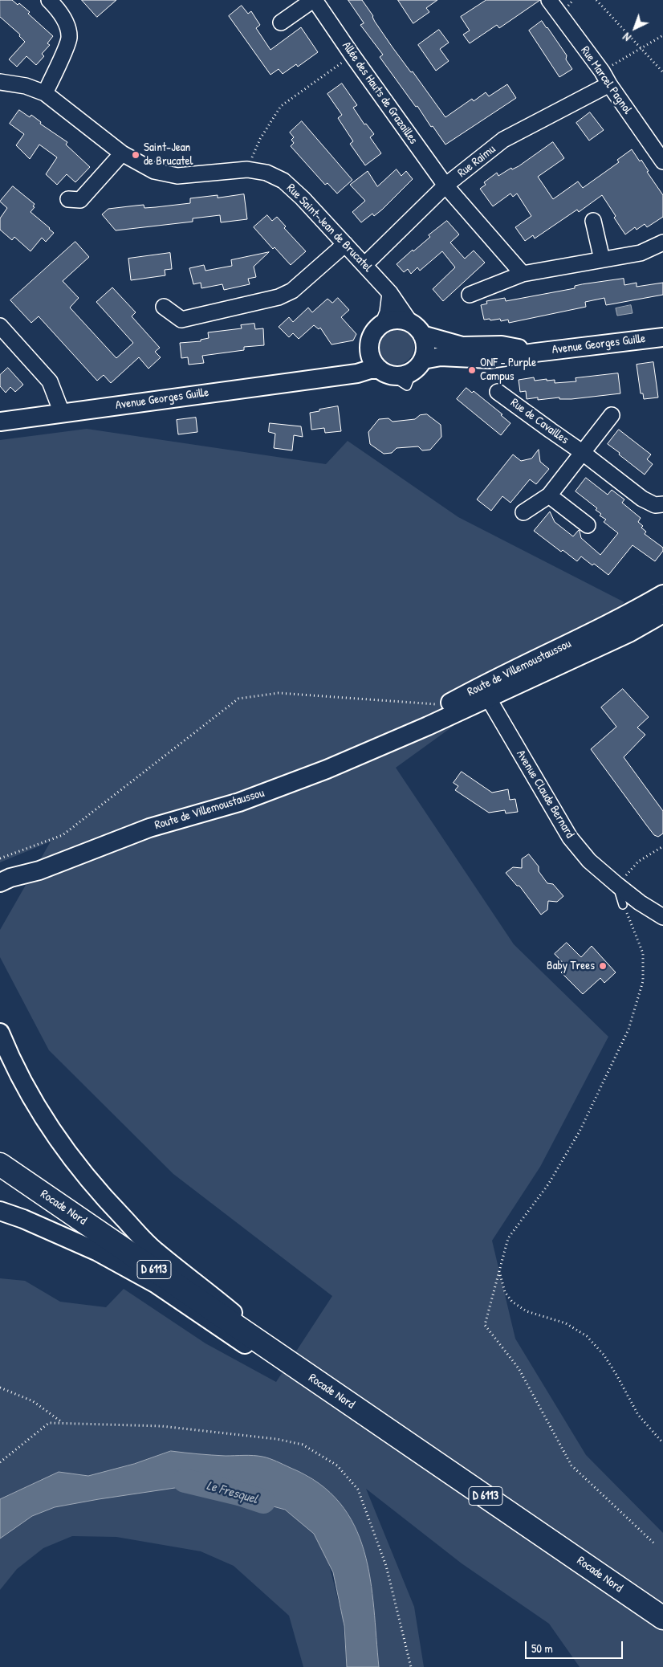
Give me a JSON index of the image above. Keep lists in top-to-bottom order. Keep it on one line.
{"streets":{"main road":["Rocade Nord","D 6113"],"street":["Rue Marcel Pagnol","Allée des Hauts de Grazailles","Rue Raimu","Rue Saint-Jean de Brucatel","Avenue Georges Guille","Rue de Cavailles","Route de Villemoustaussou","Avenue Claude Bernard"]},"crossings":[["Rue Marcel Pagnol","Rue Raimu"],["Allée des Hauts de Grazailles","Rue Raimu"],["Rue Raimu","Rue Saint-Jean de Brucatel"],["Rue Saint-Jean de Brucatel","Avenue Georges Guille"],["Route de Villemoustaussou","Avenue Claude Bernard"]],"water":["Le Fresquel"],"places":["Saint-Jean de Brucatel","ONF - Purple Campus","Baby Trees"],"scale_bar":"50 m","north":"bottom left"}
